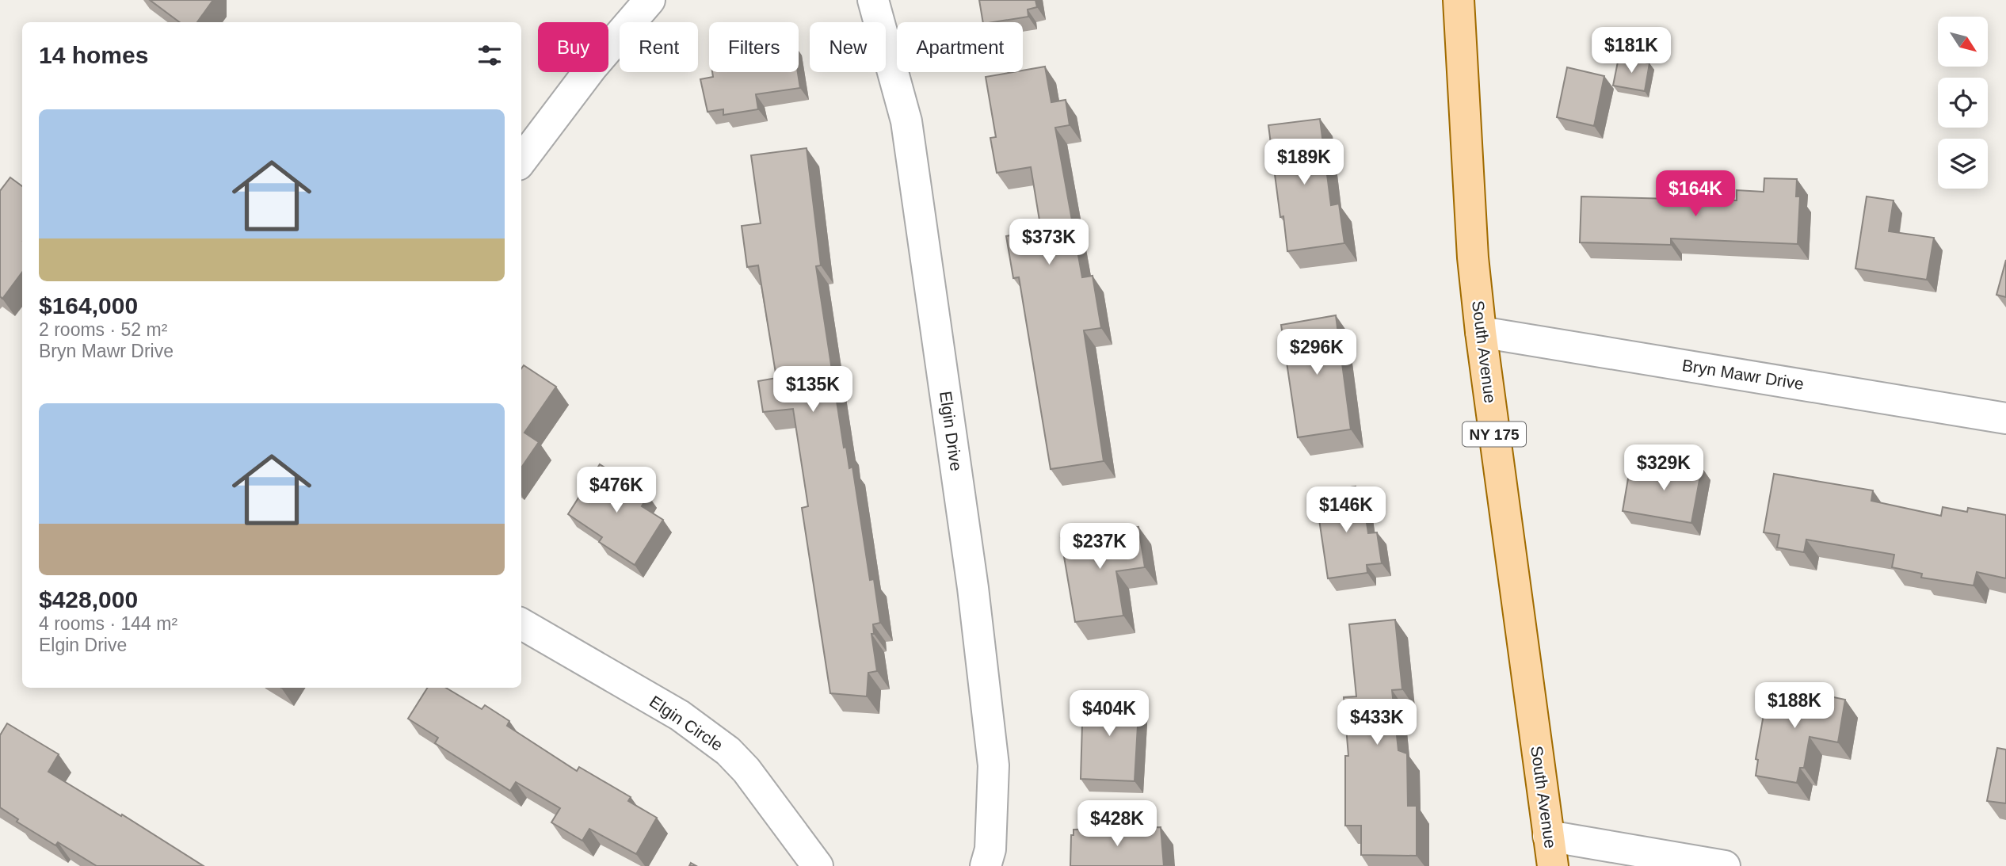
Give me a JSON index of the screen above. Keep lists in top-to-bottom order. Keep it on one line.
{"streets":{"main road":["South Avenue","NY 175"],"street":["Bryn Mawr Drive","Elgin Drive","Elgin Circle"]},"crossings":[["South Avenue","Bryn Mawr Drive"]],"north":"bottom right","page":{"chip":["Buy","Rent","Filters","New","Apartment"],"heading":"14 homes","price":["$181K","$189K","$164K","$373K","$296K","$135K","$329K","$476K","$146K","$237K","$188K","$404K","$433K","$428K"],"list":[{"name":"$164,000","note":"2 rooms · 52 m² · Bryn Mawr Drive"},{"name":"$428,000","note":"4 rooms · 144 m² · Elgin Drive"}]}}
